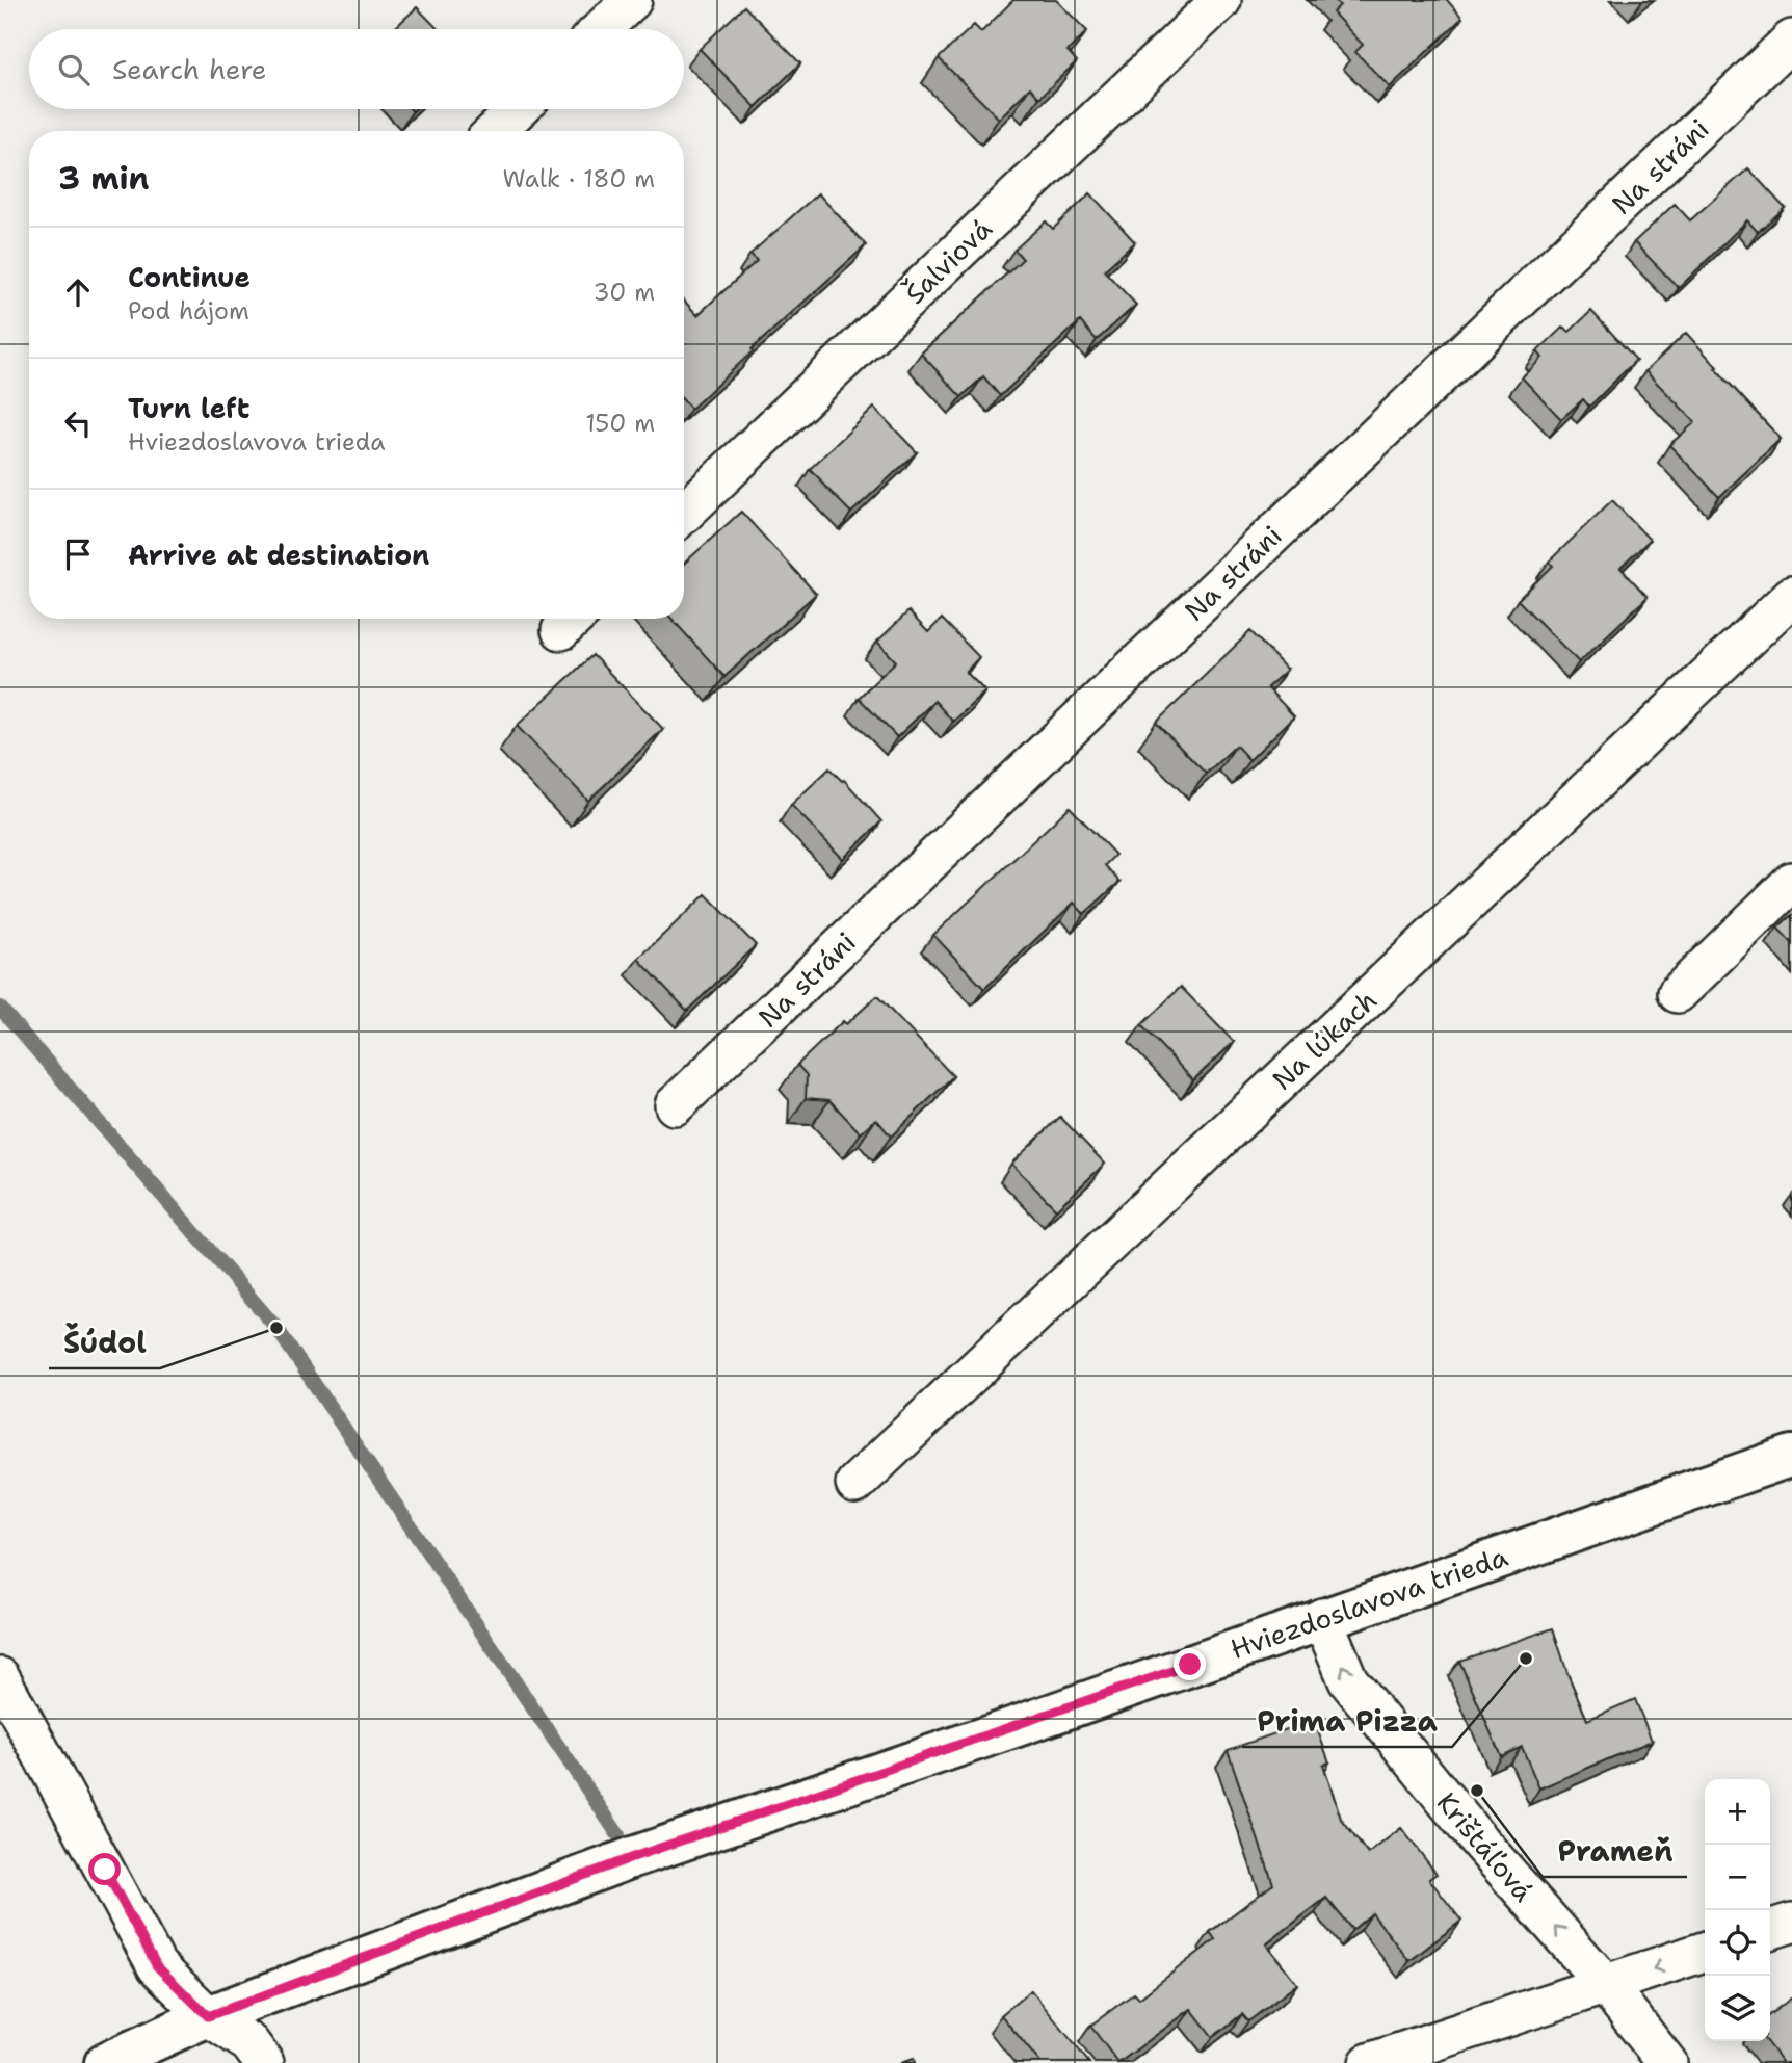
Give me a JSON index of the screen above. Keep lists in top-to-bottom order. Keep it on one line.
{"streets":{"street":["Na stráni","Šalviová","Na lúkach","Hviezdoslavova trieda","Krištáľová"]},"crossings":[["Hviezdoslavova trieda","Krištáľová"]],"one_way":["Krištáľová"],"places":["Šúdol","Prima Pizza","Prameň"],"page":{"search":"Search here","heading":["3 min","Walk · 180 m"],"list":[["Continue","Pod hájom","30 m"],["Turn left","Hviezdoslavova trieda","150 m"],"Arrive at destination"],"map_buttons":["+","−"]}}
